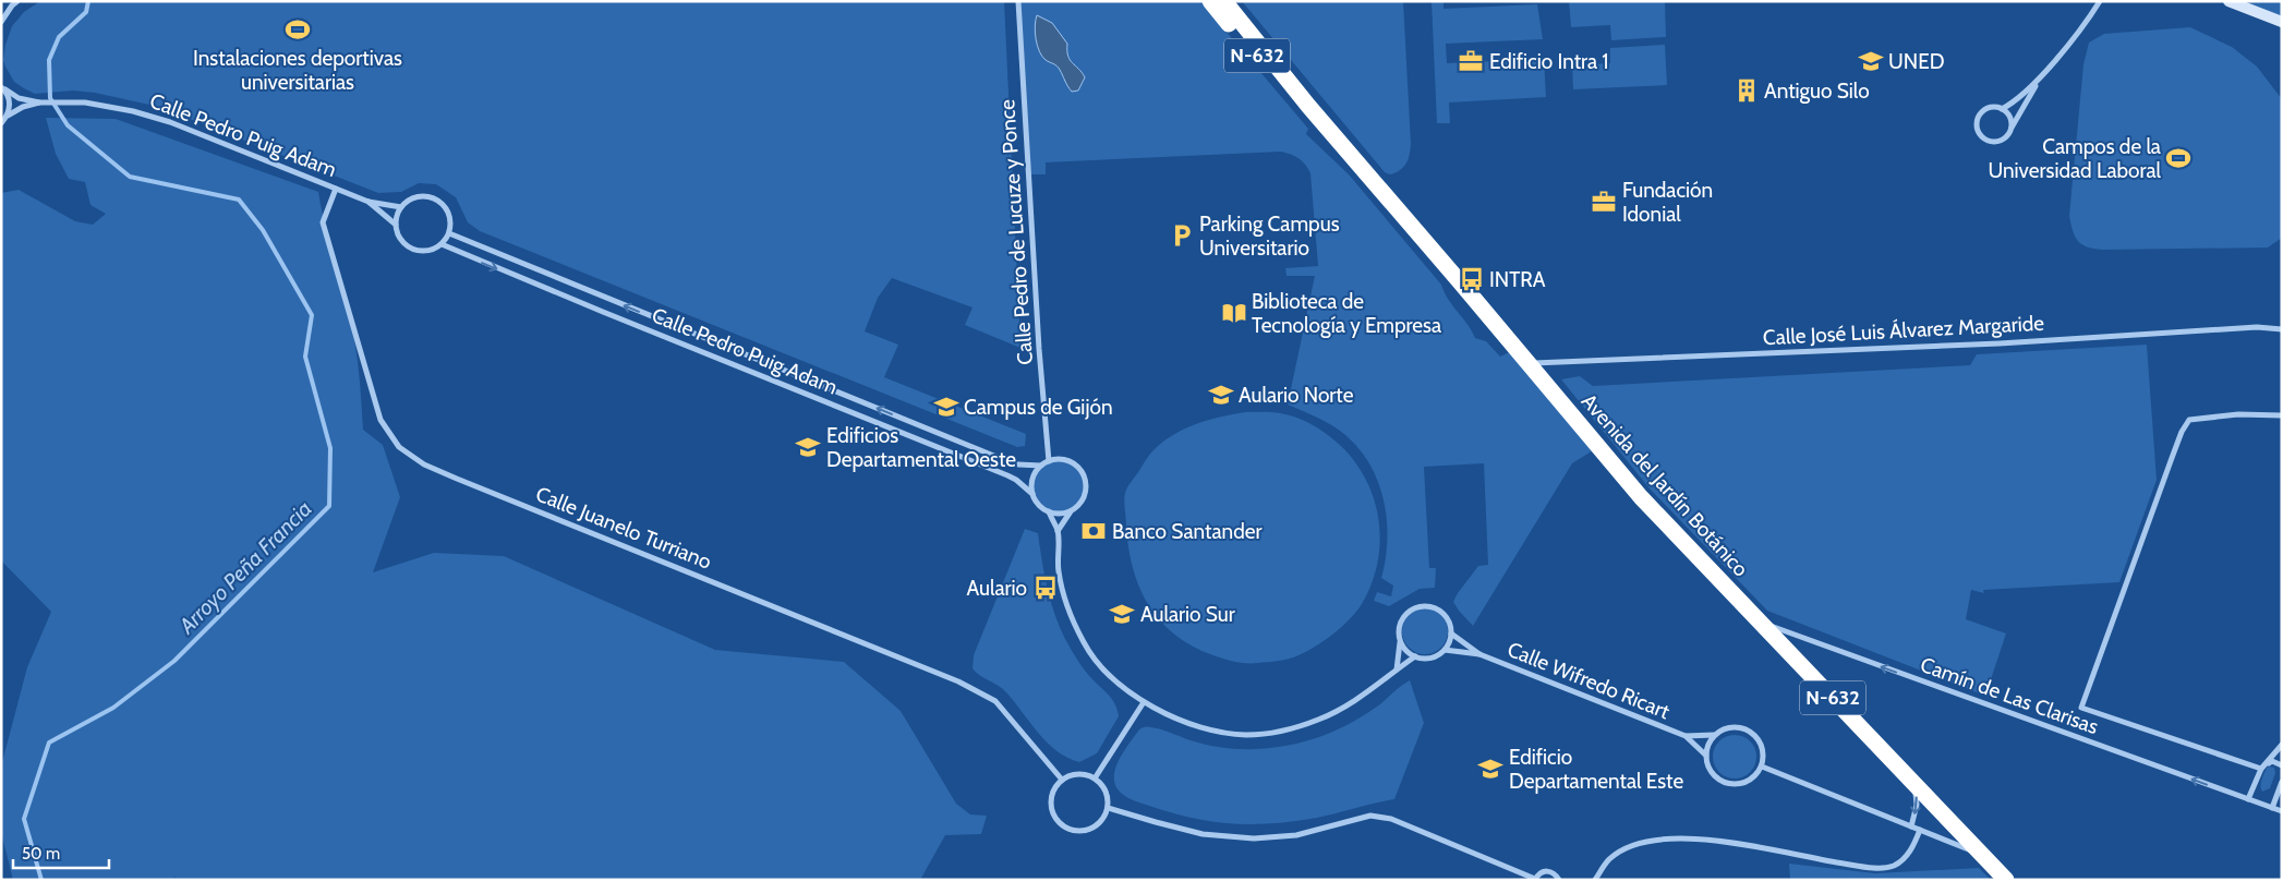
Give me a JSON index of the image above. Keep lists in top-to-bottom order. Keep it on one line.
{"streets":{"highway":["N-632","Avenida del Jardín Botánico"],"street":["Calle Pedro Puig Adam","Calle Pedro de Lucuze y Ponce","Calle José Luis Álvarez Margaride","Calle Juanelo Turriano","Calle Wifredo Ricart","Camín de Las Clarisas"]},"crossings":[["Calle Pedro Puig Adam","Calle Pedro de Lucuze y Ponce"],["Calle Pedro Puig Adam","Calle Juanelo Turriano"],["Calle José Luis Álvarez Margaride","Avenida del Jardín Botánico"],["Avenida del Jardín Botánico","Camín de Las Clarisas"]],"one_way":["Camín de Las Clarisas"],"water":["Arroyo Peña Francia"],"places":{"sports":["Instalaciones deportivas universitarias","Campos de la Universidad Laboral"],"office":["Edificio Intra 1","Fundación Idonial"],"school or university":["UNED","Aulario Norte","Campus de Gijón","Edificios Departamental Oeste","Aulario Sur","Edificio Departamental Este"],"building":["Antiguo Silo"],"parking":["Parking Campus Universitario"],"bus stop":["INTRA","Aulario"],"library":["Biblioteca de Tecnología y Empresa"],"bank":["Banco Santander"]},"scale_bar":"50 m"}
